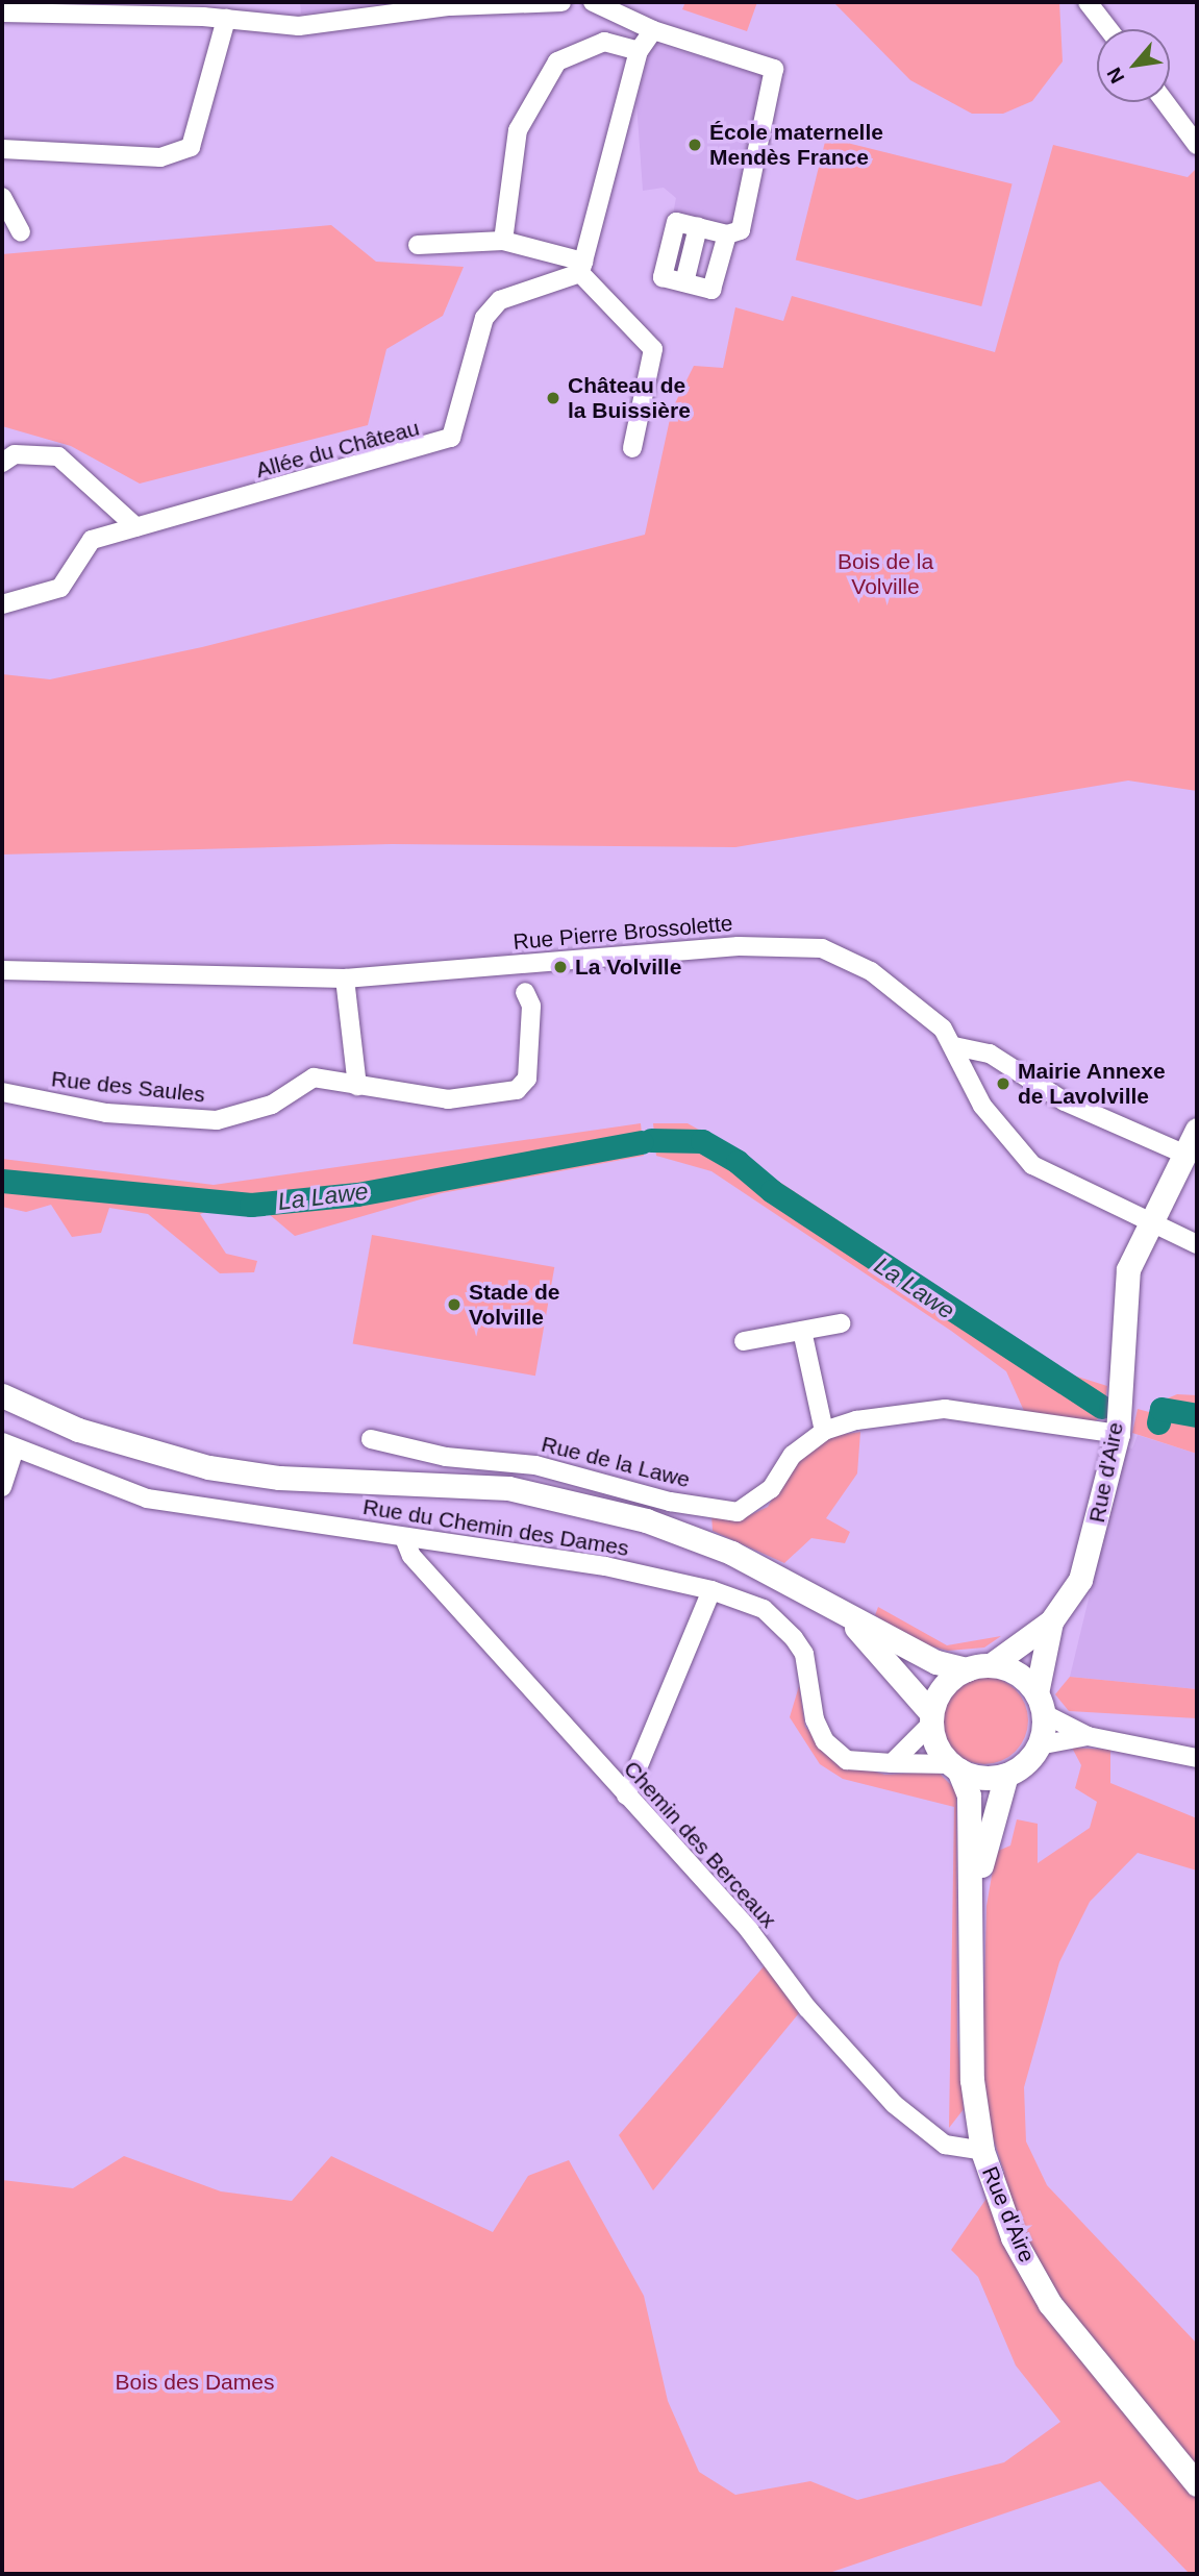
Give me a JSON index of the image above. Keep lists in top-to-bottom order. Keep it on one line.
{"streets":{"main road":["Rue d'Aire"],"street":["Allée du Château","Rue Pierre Brossolette","Rue des Saules","Rue de la Lawe","Rue du Chemin des Dames","Chemin des Berceaux"]},"crossings":[["Rue Pierre Brossolette","Rue d'Aire"],["Rue de la Lawe","Rue d'Aire"],["Rue d'Aire","Rue du Chemin des Dames"],["Rue d'Aire","Chemin des Berceaux"],["Rue du Chemin des Dames","Chemin des Berceaux"]],"water":["La Lawe"],"parks":["Bois de la Volville","Bois des Dames"],"places":["École maternelle Mendès France","Château de la Buissière","La Volville","Mairie Annexe de Lavolville","Stade de Volville"],"north":"bottom left"}
